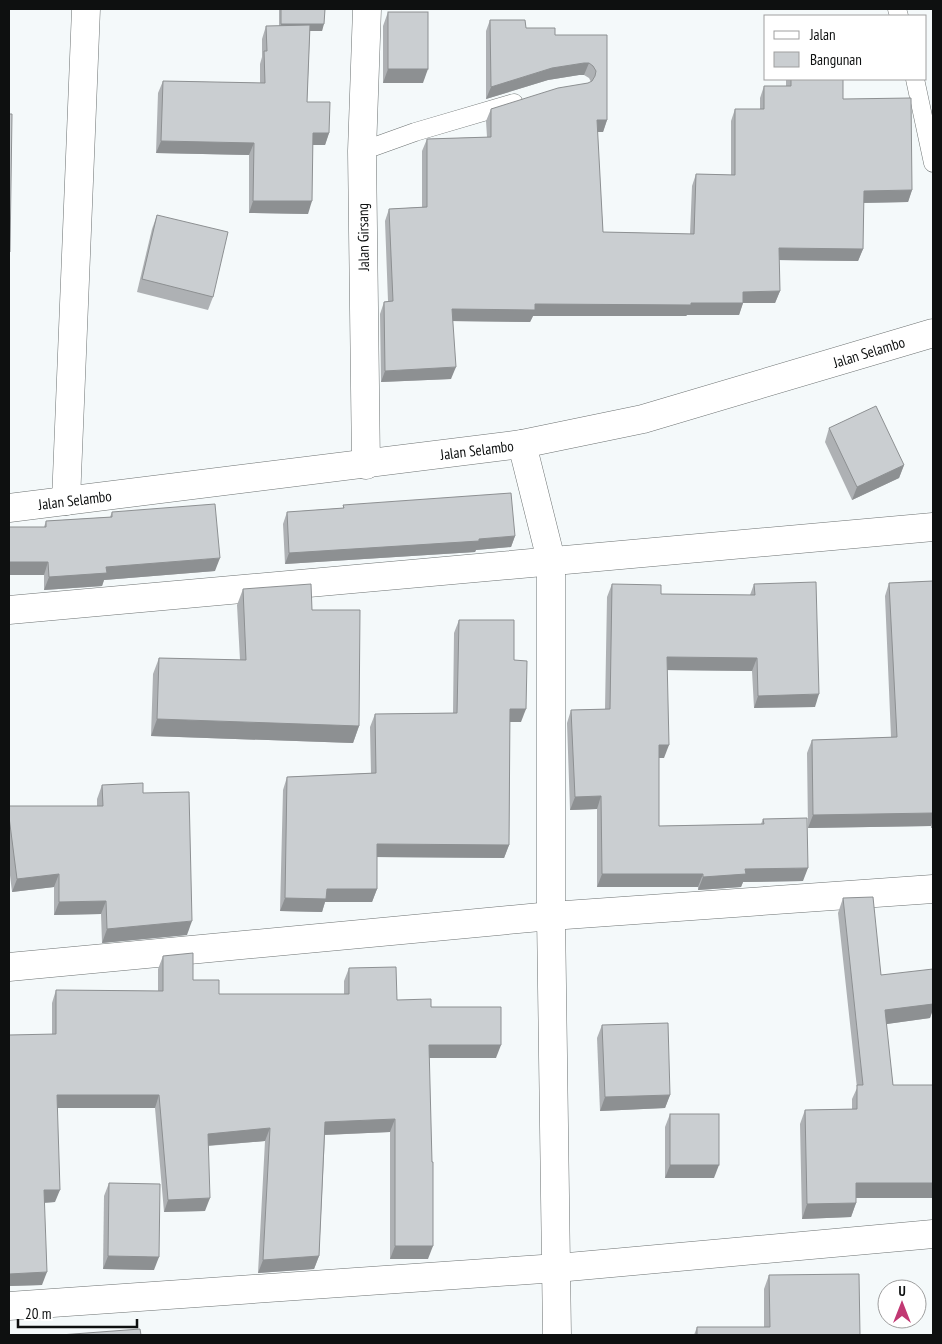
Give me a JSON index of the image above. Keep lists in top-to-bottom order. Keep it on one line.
{"streets":{"street":["Jalan Girsang","Jalan Selambo"]},"crossings":[["Jalan Girsang","Jalan Selambo"]],"legend":["Jalan","Bangunan"],"scale_bar":"20 m","north":"top"}
